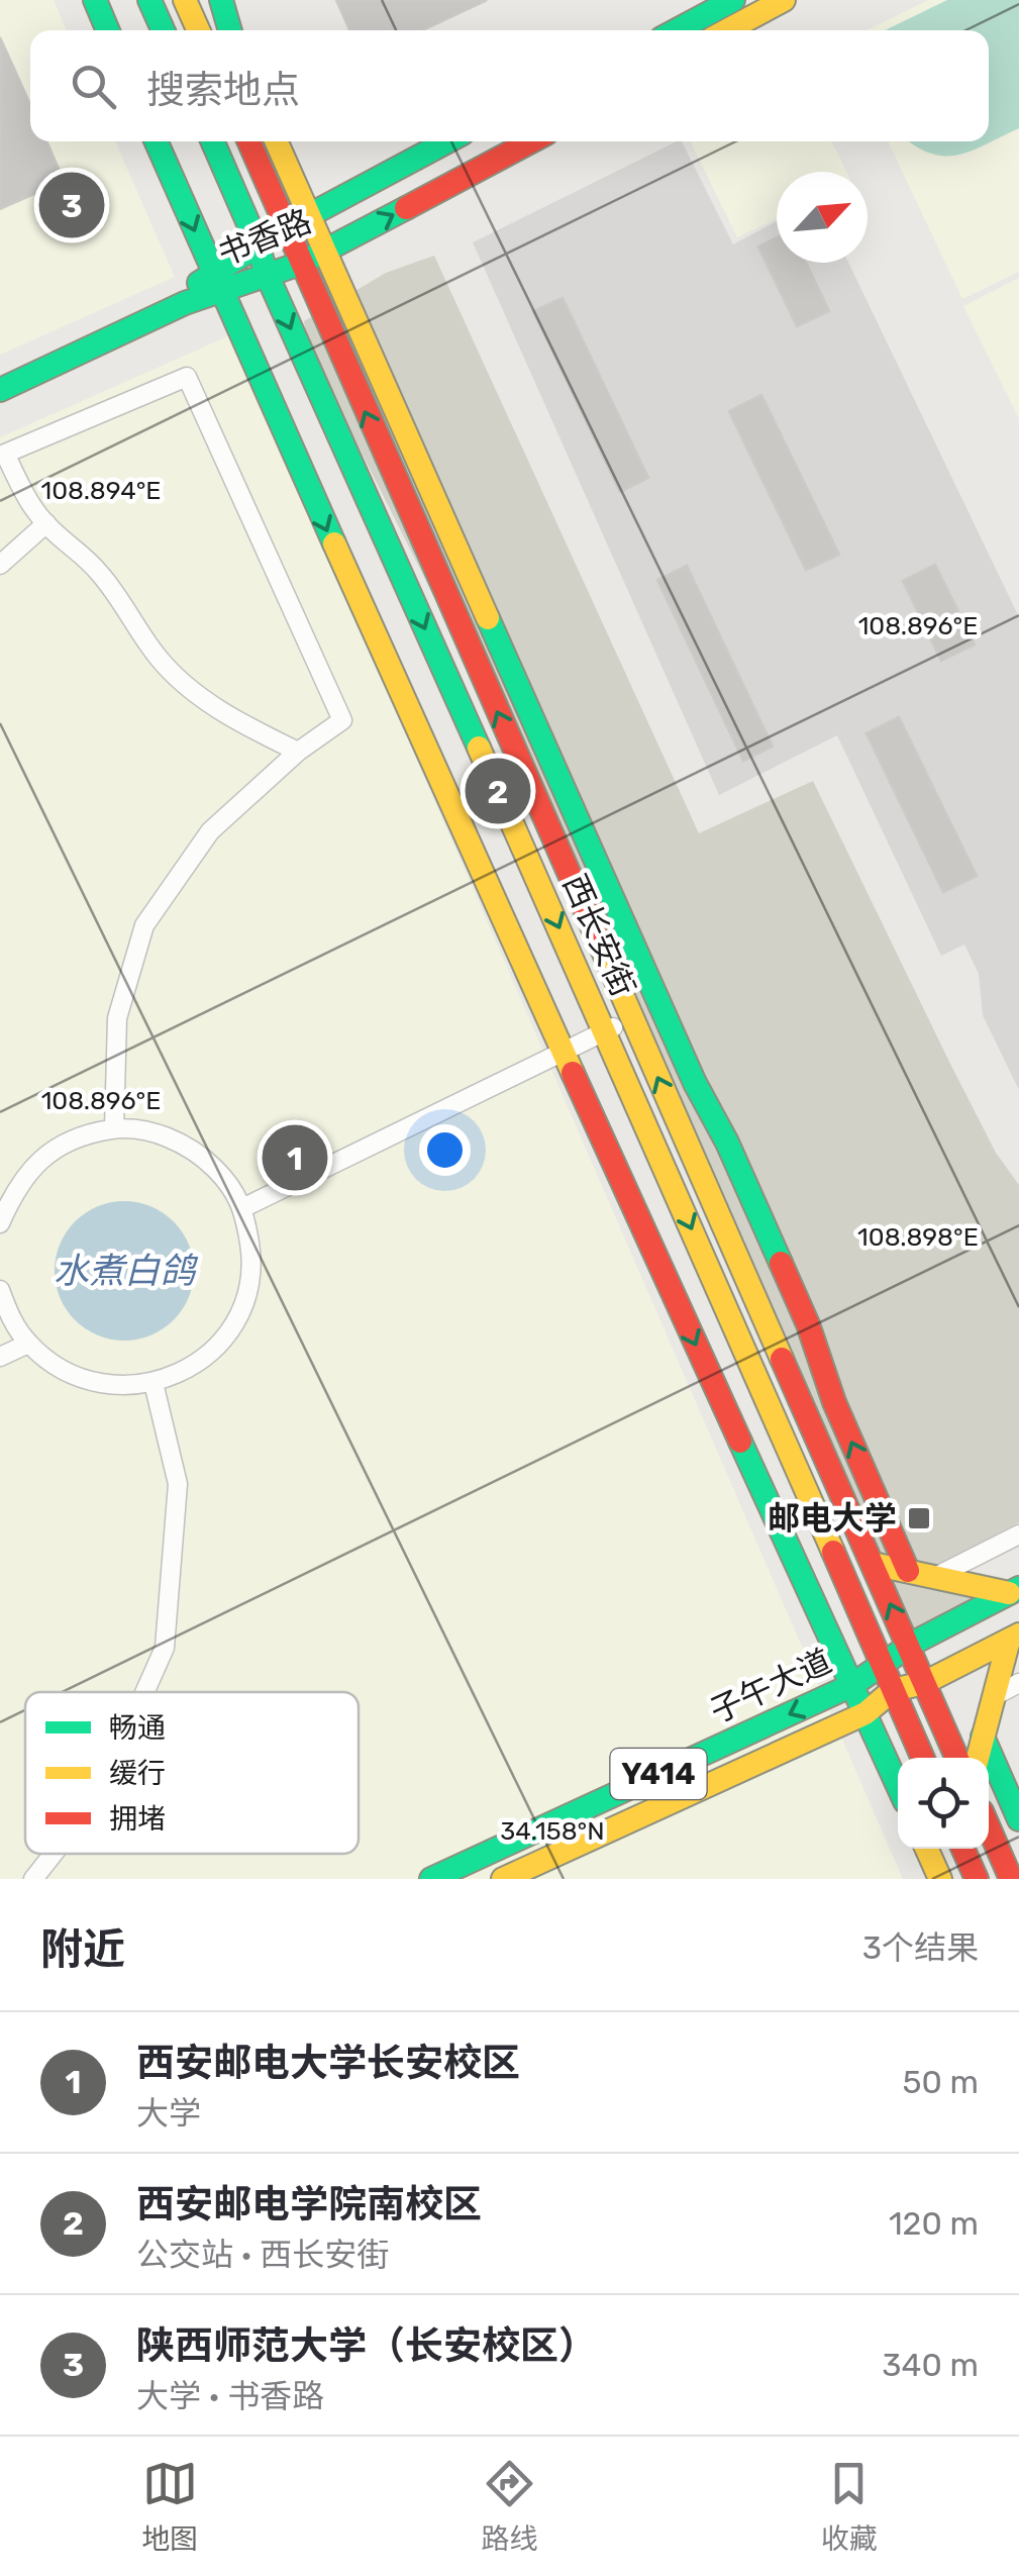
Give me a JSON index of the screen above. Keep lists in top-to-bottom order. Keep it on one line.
{"streets":{"main road":["书香路","西长安街","子午大道","Y414"]},"crossings":[["书香路","西长安街"],["西长安街","子午大道"]],"water":["水煮白鸽"],"places":{"transit":["邮电大学"]},"legend":["畅通","缓行","拥堵"],"north":"top right","page":{"search":"搜索地点","pins":["3","2","1"],"heading":["附近","3个结果"],"list":[{"mark":"1","name":"西安邮电大学长安校区","note":"大学","value":"50 m"},{"mark":"2","name":"西安邮电学院南校区","note":"公交站 · 西长安街","value":"120 m"},{"mark":"3","name":"陕西师范大学（长安校区）","note":"大学 · 书香路","value":"340 m"}],"nav":["地图","路线","收藏"]},"coordinates":["108.894°E","108.896°E","108.898°E","34.158°N"]}
